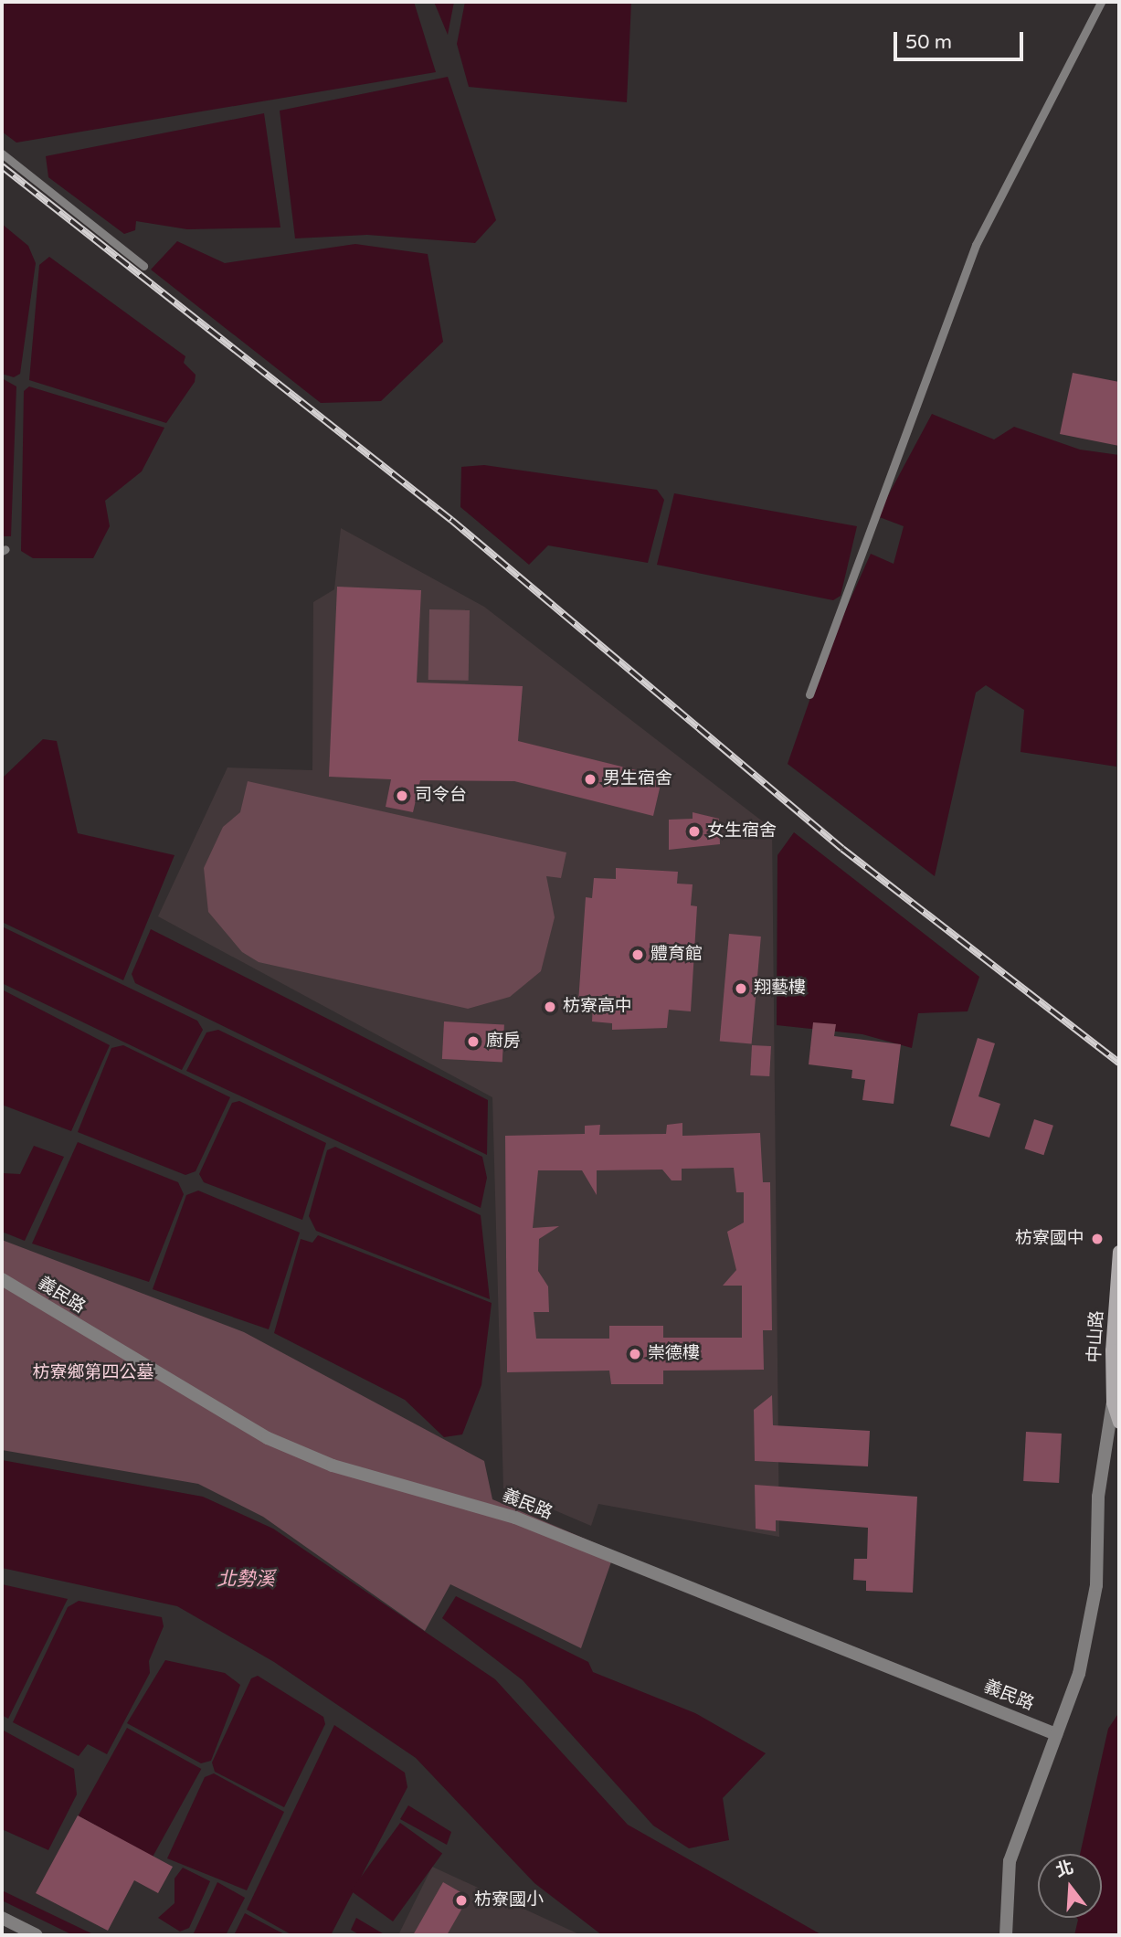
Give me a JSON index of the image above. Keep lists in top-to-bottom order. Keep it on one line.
{"streets":{"street":["義民路","中山路"]},"water":["北勢溪"],"parks":["枋寮鄉第四公墓"],"places":["男生宿舍","司令台","女生宿舍","體育館","翔藝樓","枋寮高中","廚房","枋寮國中","崇德樓","枋寮國小"],"scale_bar":"50 m","north":"top"}
